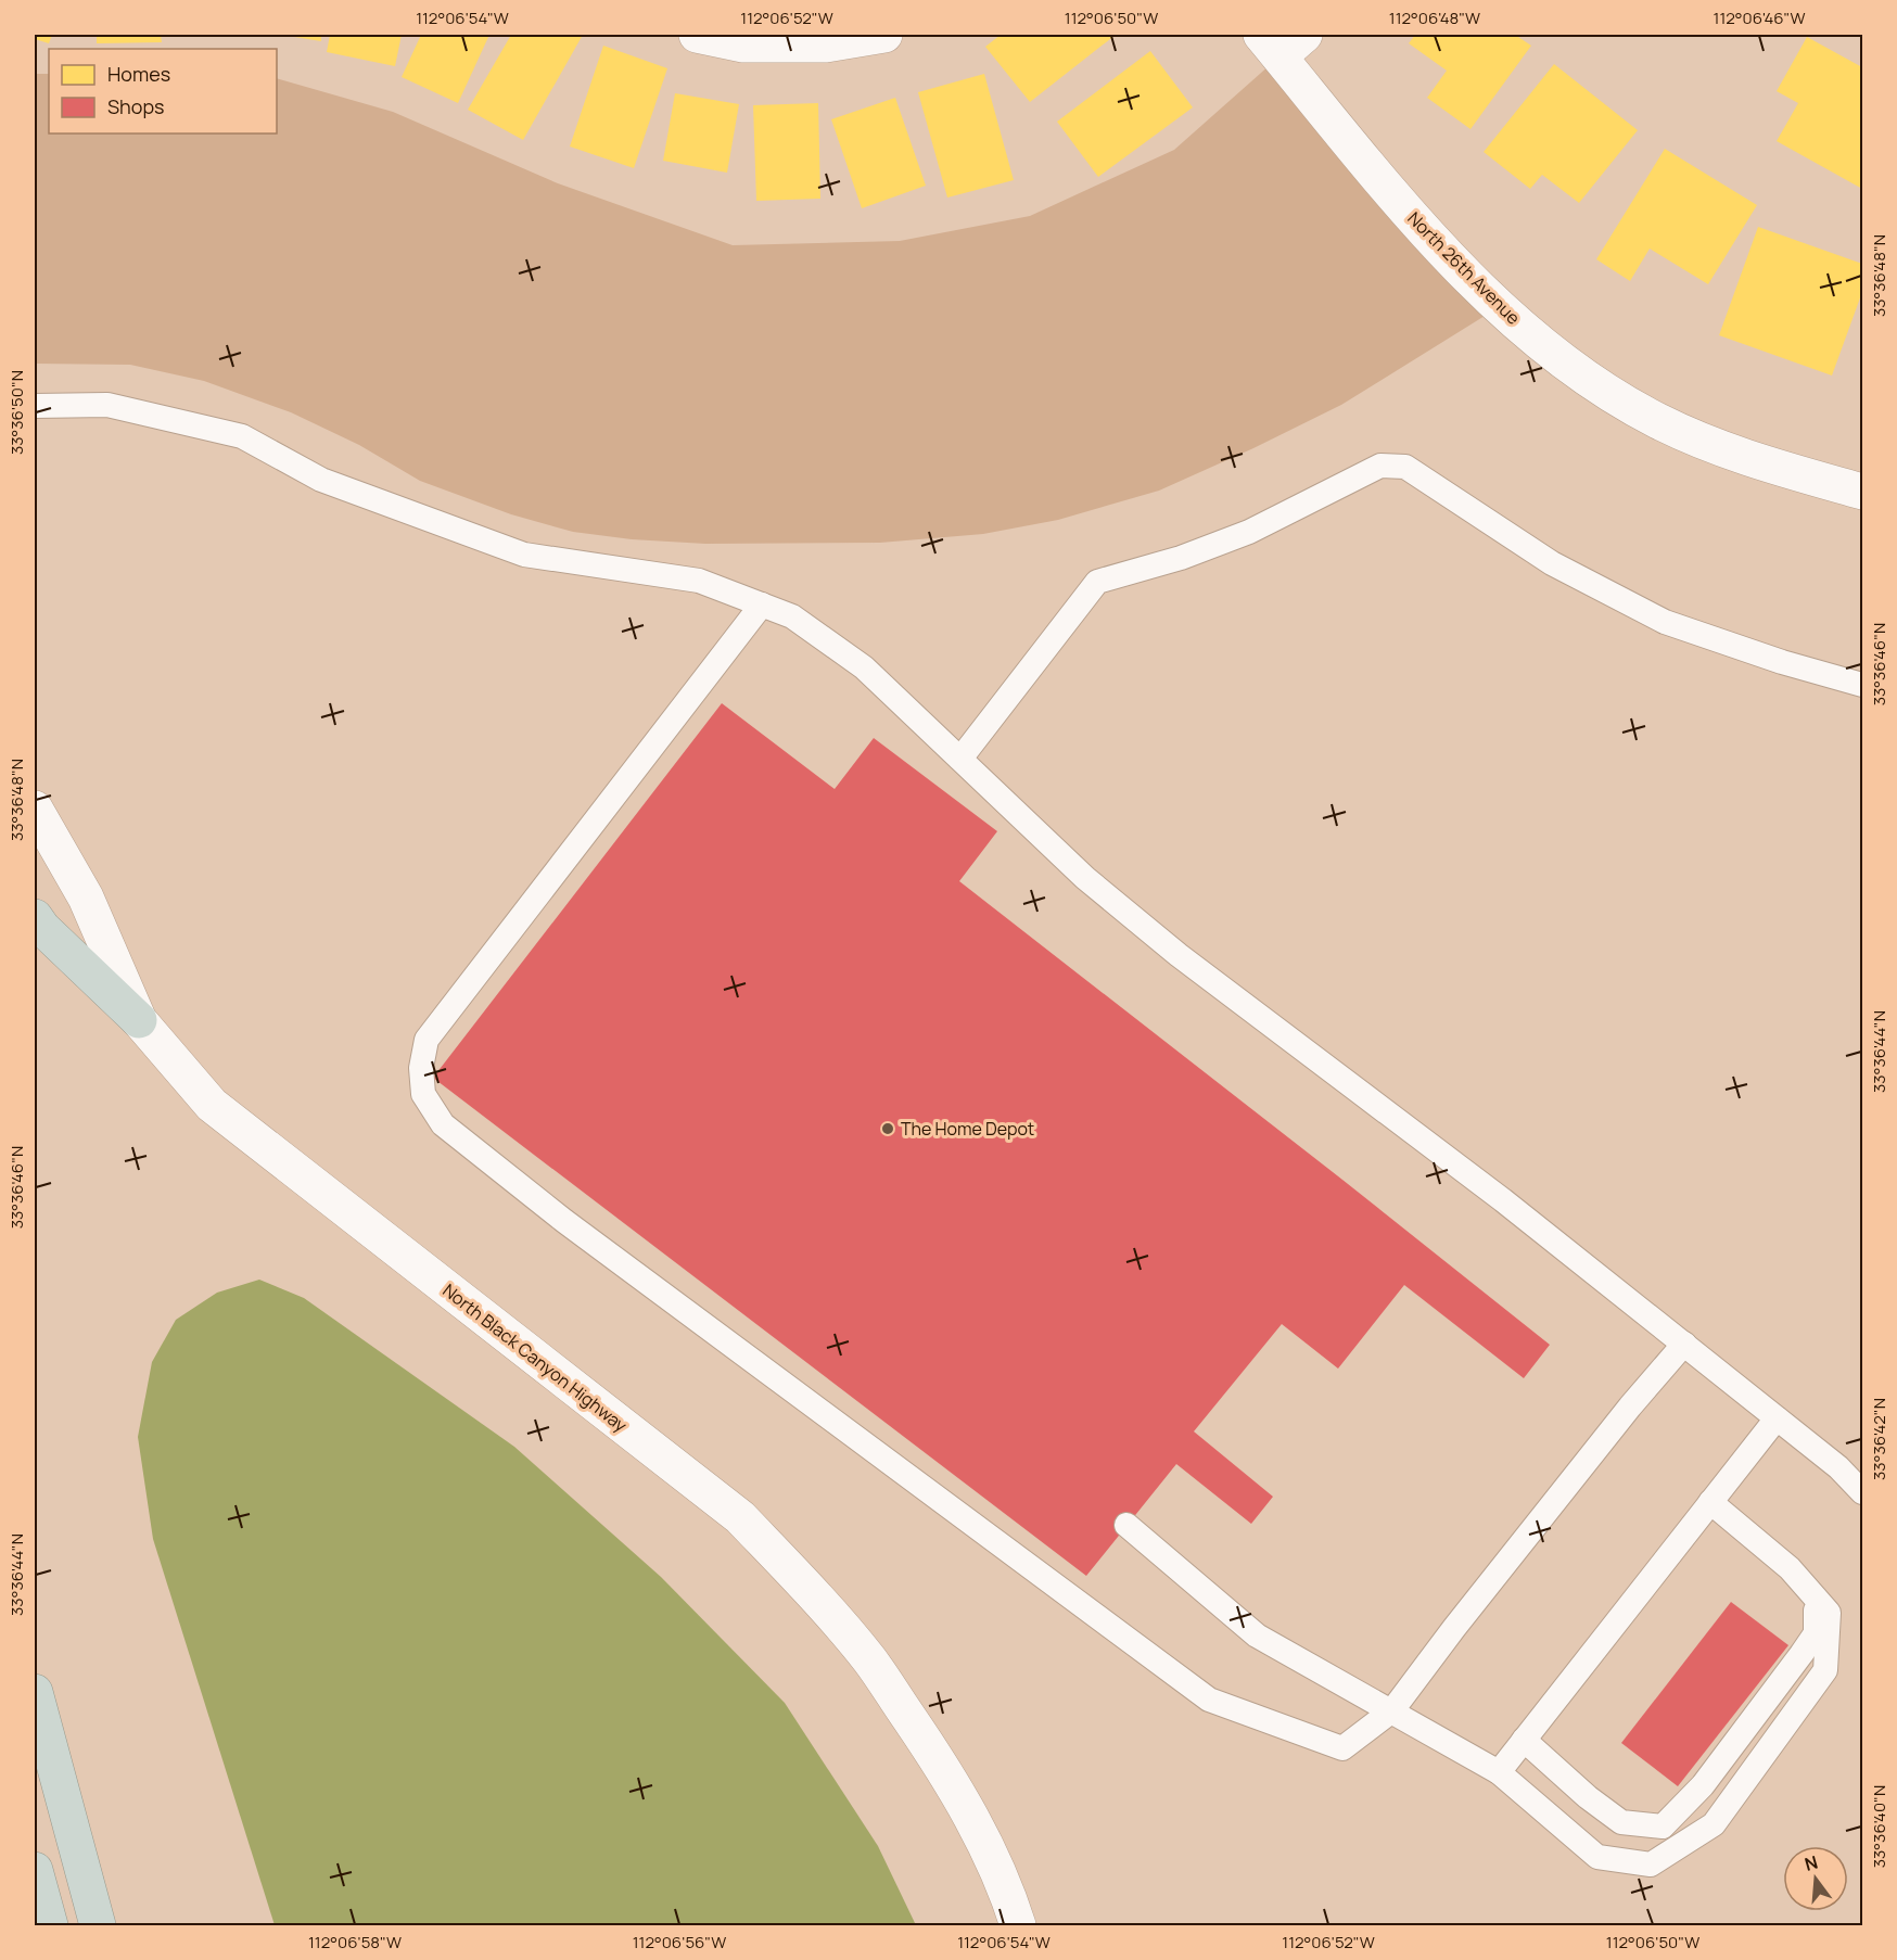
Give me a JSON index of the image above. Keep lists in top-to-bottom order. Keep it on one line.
{"streets":{"main road":["North 26th Avenue","North Black Canyon Highway"]},"places":["The Home Depot"],"legend":["Homes","Shops"],"north":"top","coordinates":["112°06'54\"W","112°06'52\"W","112°06'50\"W","112°06'48\"W","112°06'46\"W","33°36'48\"N","33°36'50\"N","33°36'46\"N","33°36'44\"N","33°36'42\"N","33°36'40\"N","112°06'58\"W","112°06'56\"W"]}
